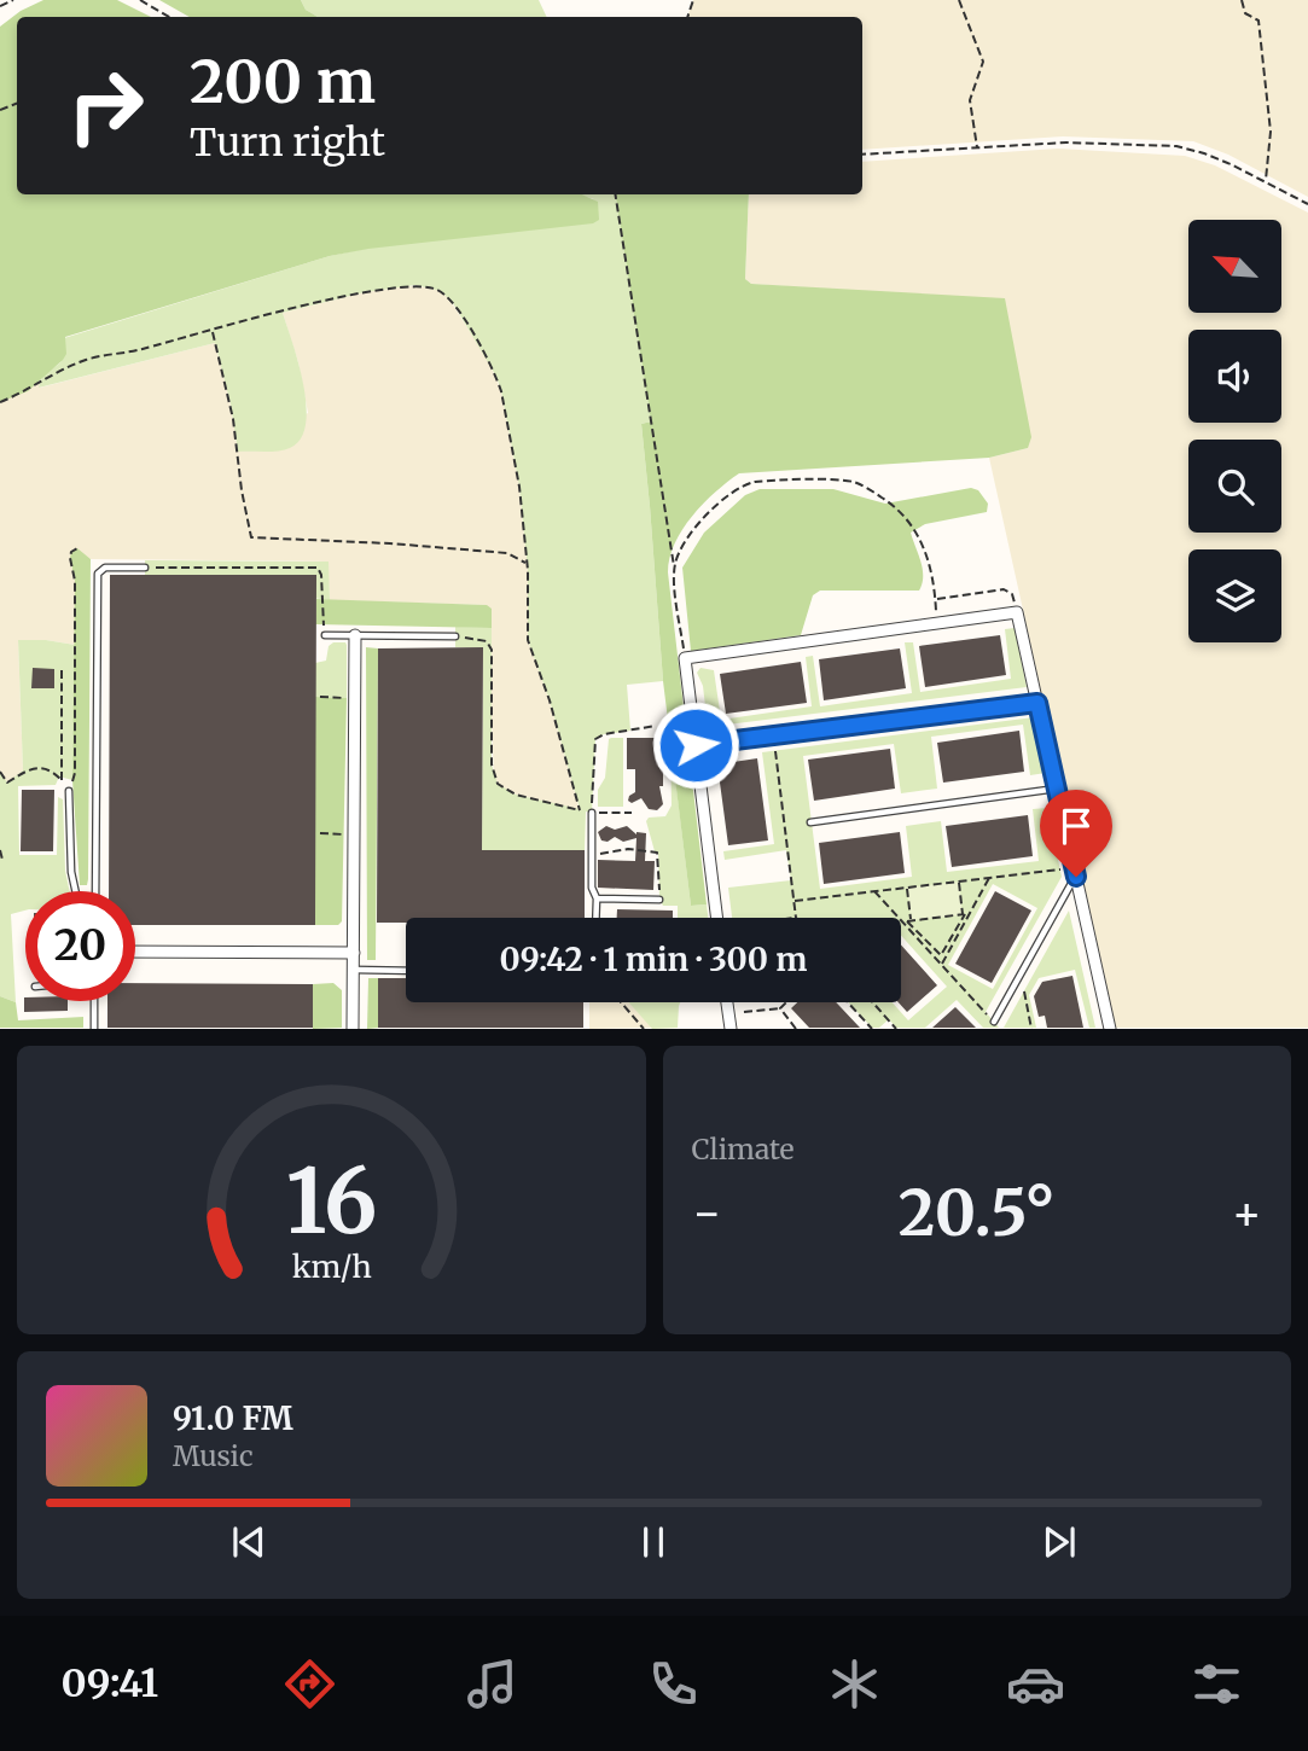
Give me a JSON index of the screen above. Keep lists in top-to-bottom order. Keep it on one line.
{"north":"top left","page":{"turn":["200 m","Turn right"],"limit":"20","trip":"09:42 · 1 min · 300 m","tile":"Climate","heat":["−","20.5°","+"],"song":["91.0 FM","Music"],"tabs":"09:41","gauge":["16","km/h"]}}
